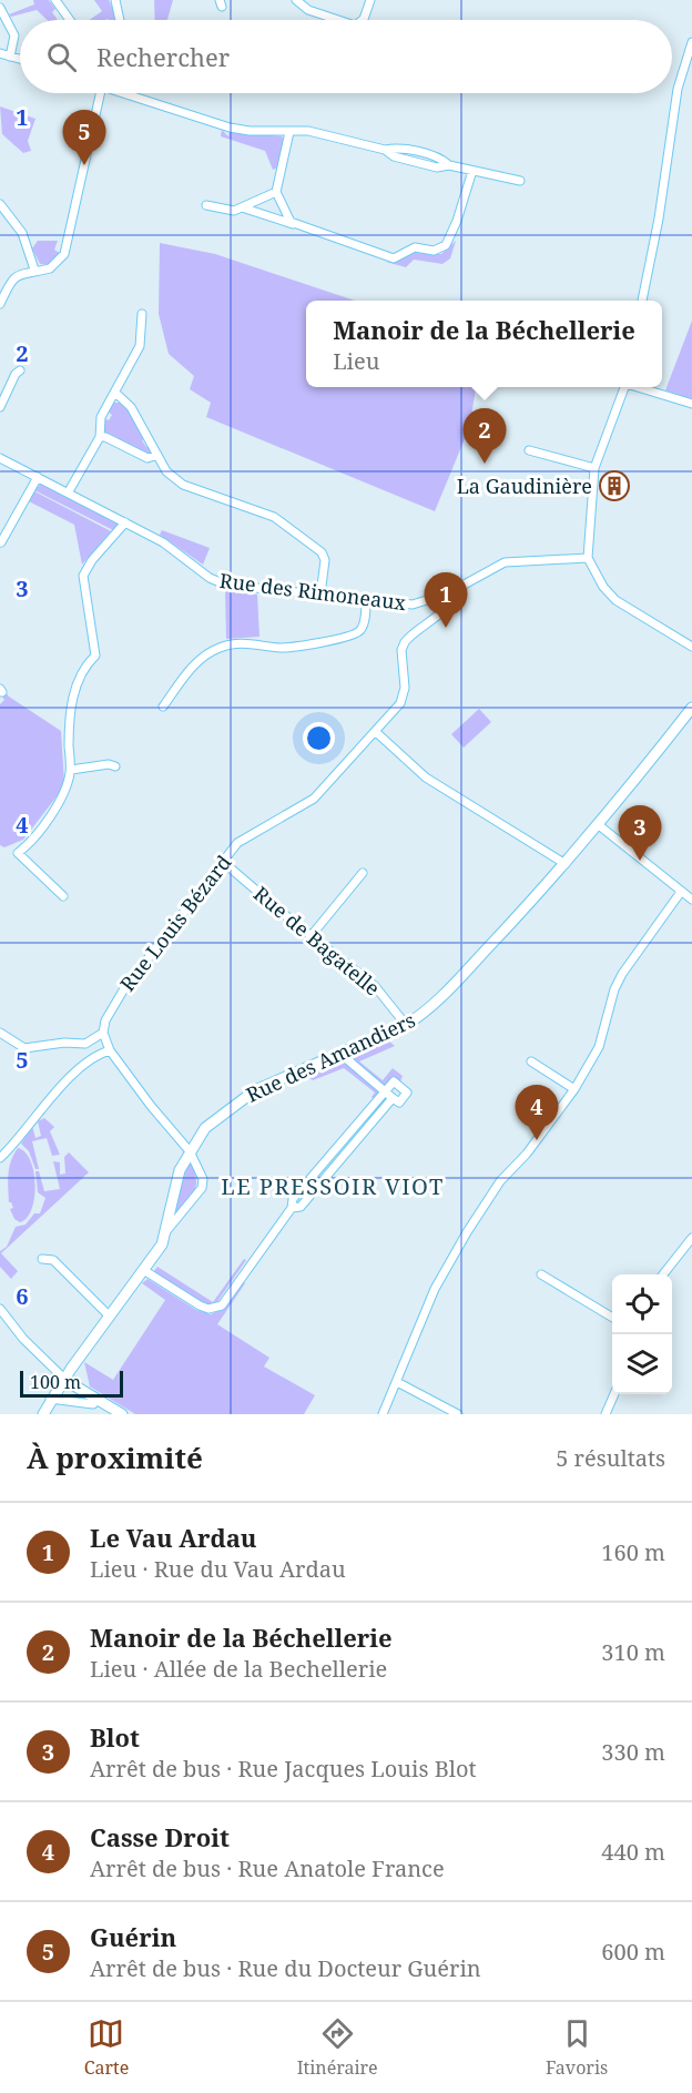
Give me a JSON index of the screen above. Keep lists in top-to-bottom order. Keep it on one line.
{"streets":{"street":["Rue des Rimoneaux","Rue Louis Bézard","Rue de Bagatelle","Rue des Amandiers"]},"crossings":[["Rue des Rimoneaux","Rue Louis Bézard"],["Rue Louis Bézard","Rue de Bagatelle"],["Rue de Bagatelle","Rue des Amandiers"]],"districts":["LE PRESSOIR VIOT"],"places":{"building":["La Gaudinière"]},"scale_bar":"100 m","page":{"search":"Rechercher","pins":["5","2","1","3","4"],"popup":["Manoir de la Béchellerie","Lieu"],"scale":"100 m","heading":["À proximité","5 résultats"],"list":[{"mark":"1","name":"Le Vau Ardau","note":"Lieu · Rue du Vau Ardau","value":"160 m"},{"mark":"2","name":"Manoir de la Béchellerie","note":"Lieu · Allée de la Bechellerie","value":"310 m"},{"mark":"3","name":"Blot","note":"Arrêt de bus · Rue Jacques Louis Blot","value":"330 m"},{"mark":"4","name":"Casse Droit","note":"Arrêt de bus · Rue Anatole France","value":"440 m"},{"mark":"5","name":"Guérin","note":"Arrêt de bus · Rue du Docteur Guérin","value":"600 m"}],"nav":["Carte","Itinéraire","Favoris"]},"grid":{"rows":["1","2","3","4","5","6"]}}
